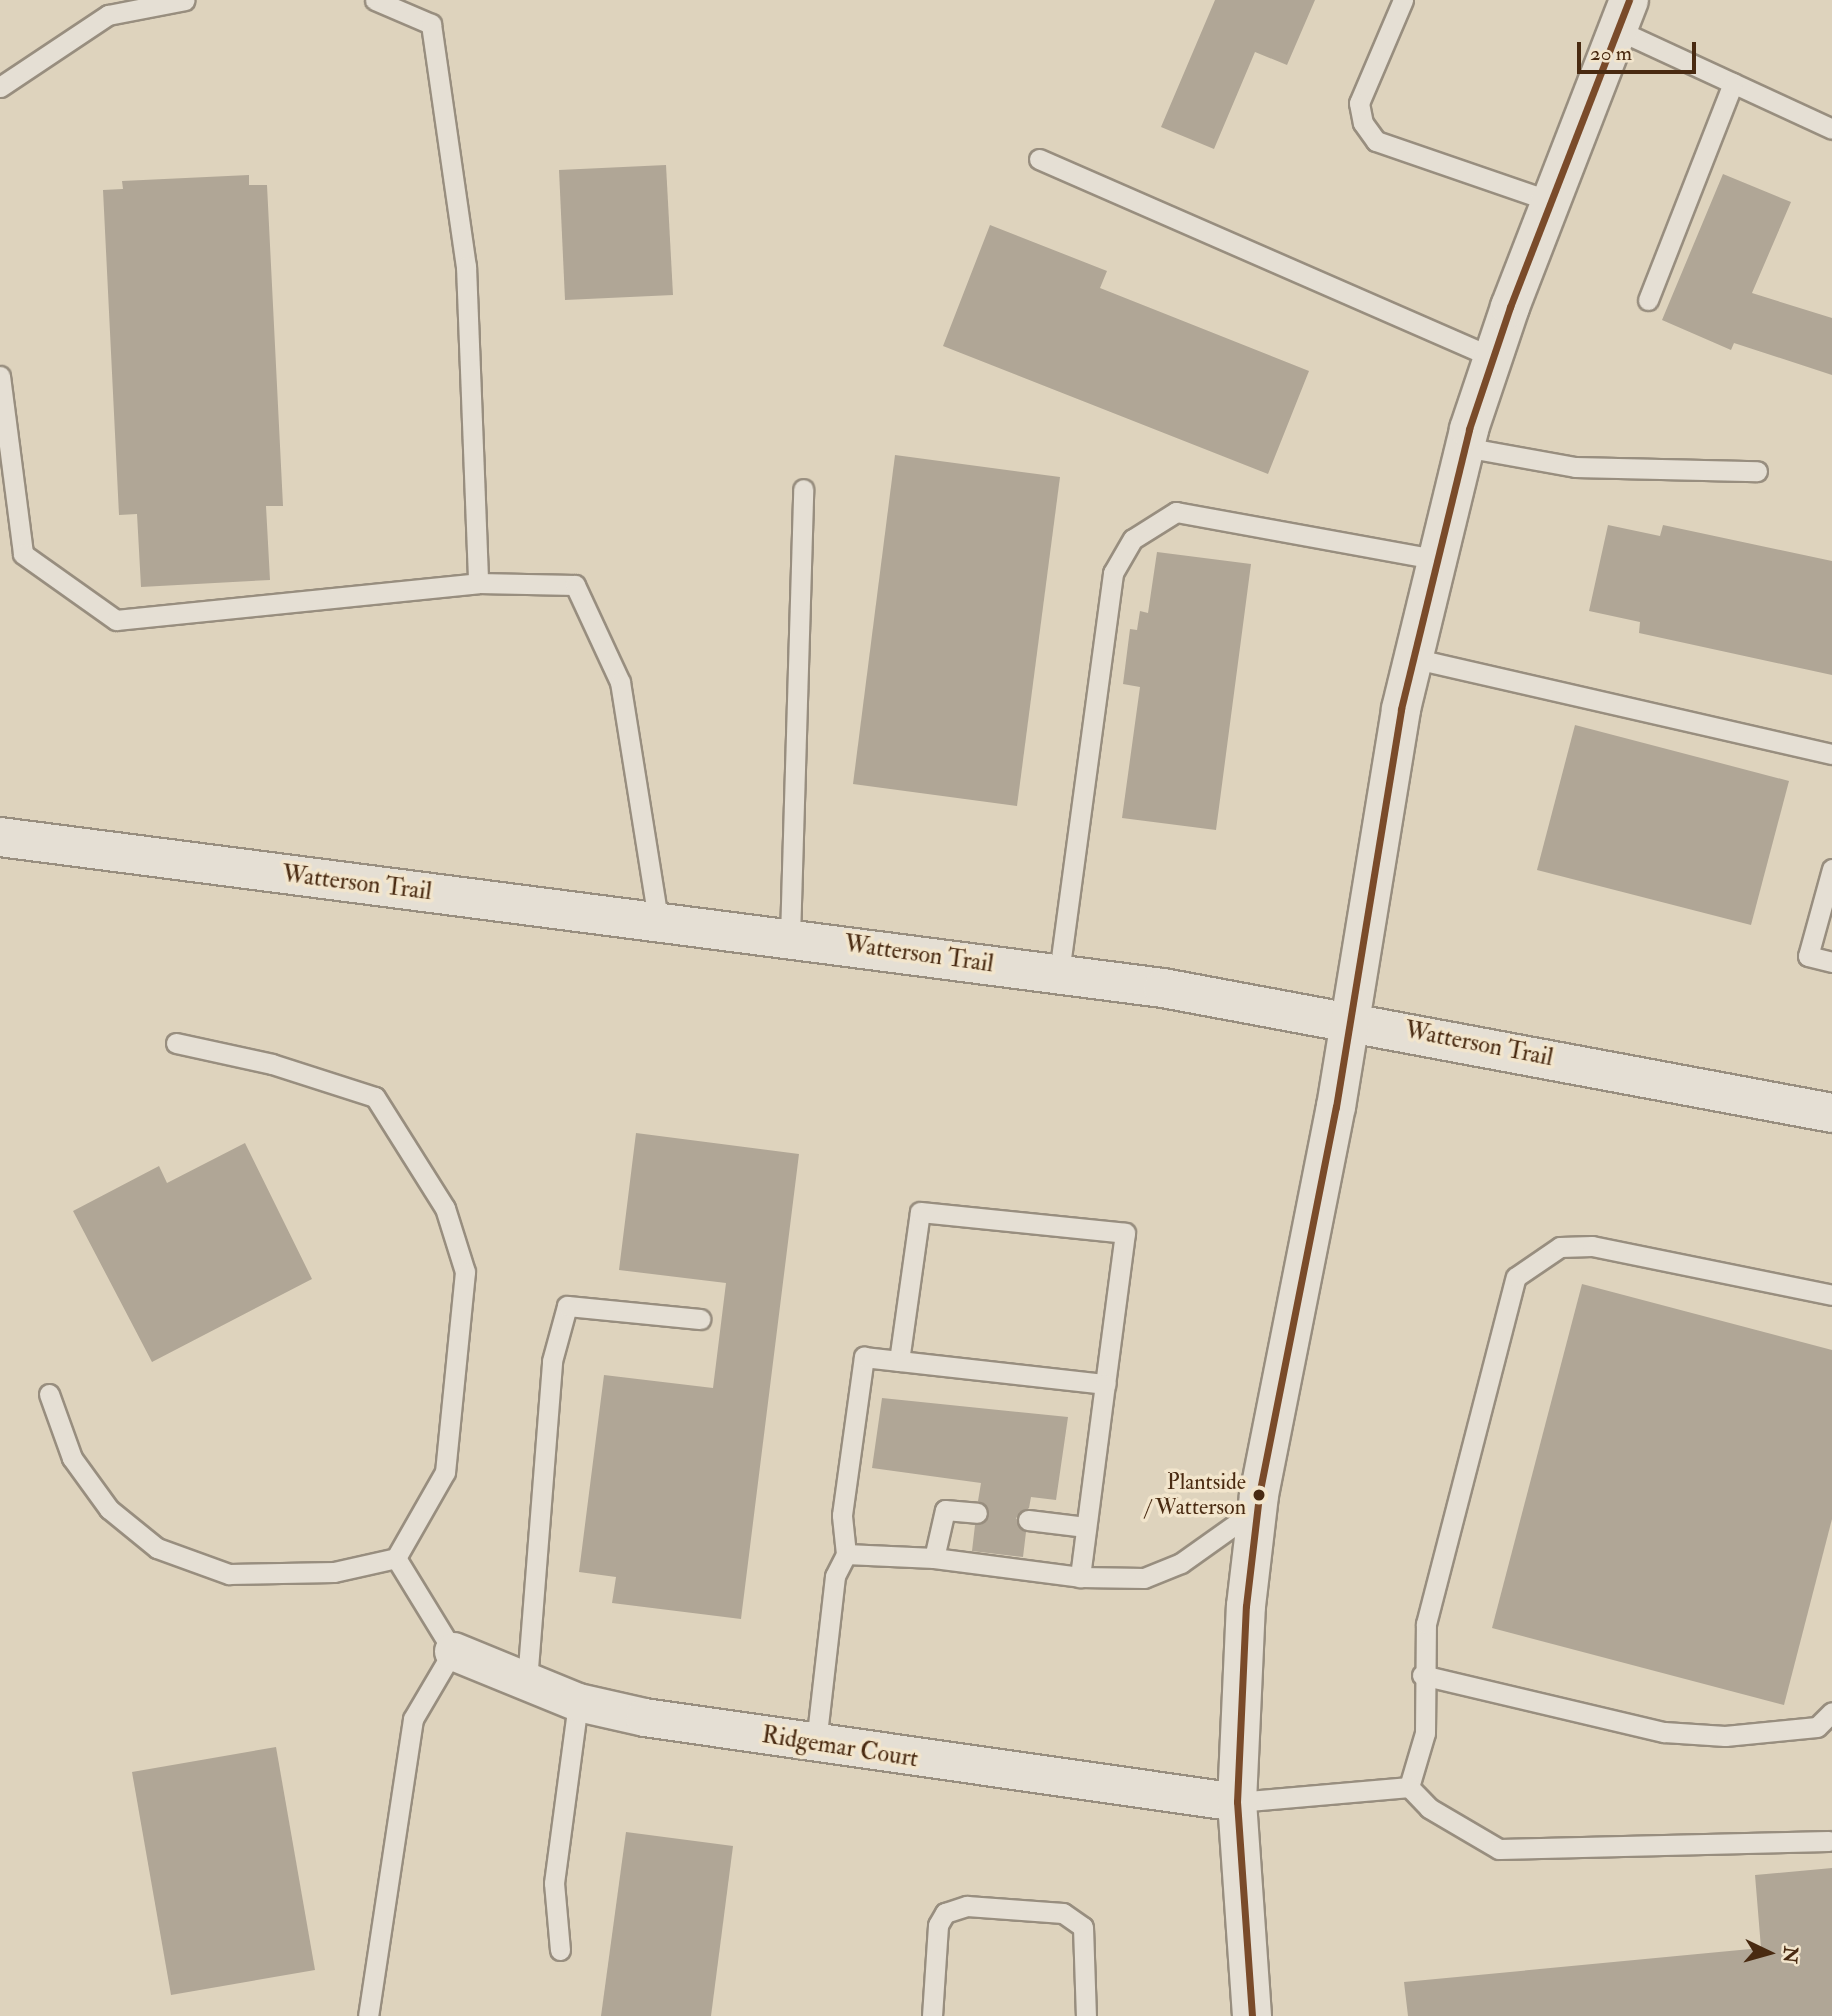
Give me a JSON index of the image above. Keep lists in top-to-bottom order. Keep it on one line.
{"streets":{"street":["Watterson Trail","Ridgemar Court"]},"places":["Plantside / Watterson"],"scale_bar":"20 m","north":"right"}
